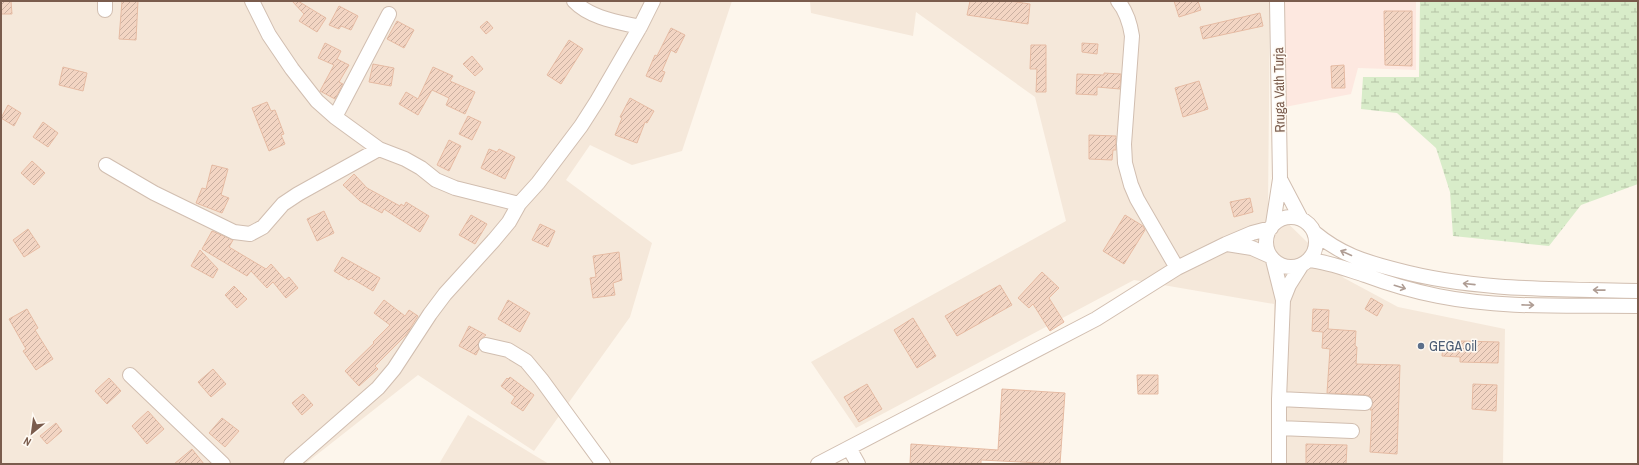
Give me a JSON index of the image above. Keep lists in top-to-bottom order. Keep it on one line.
{"streets":{"street":["Rruga Vath Turja"]},"places":["GEGA oil"],"north":"bottom left"}
